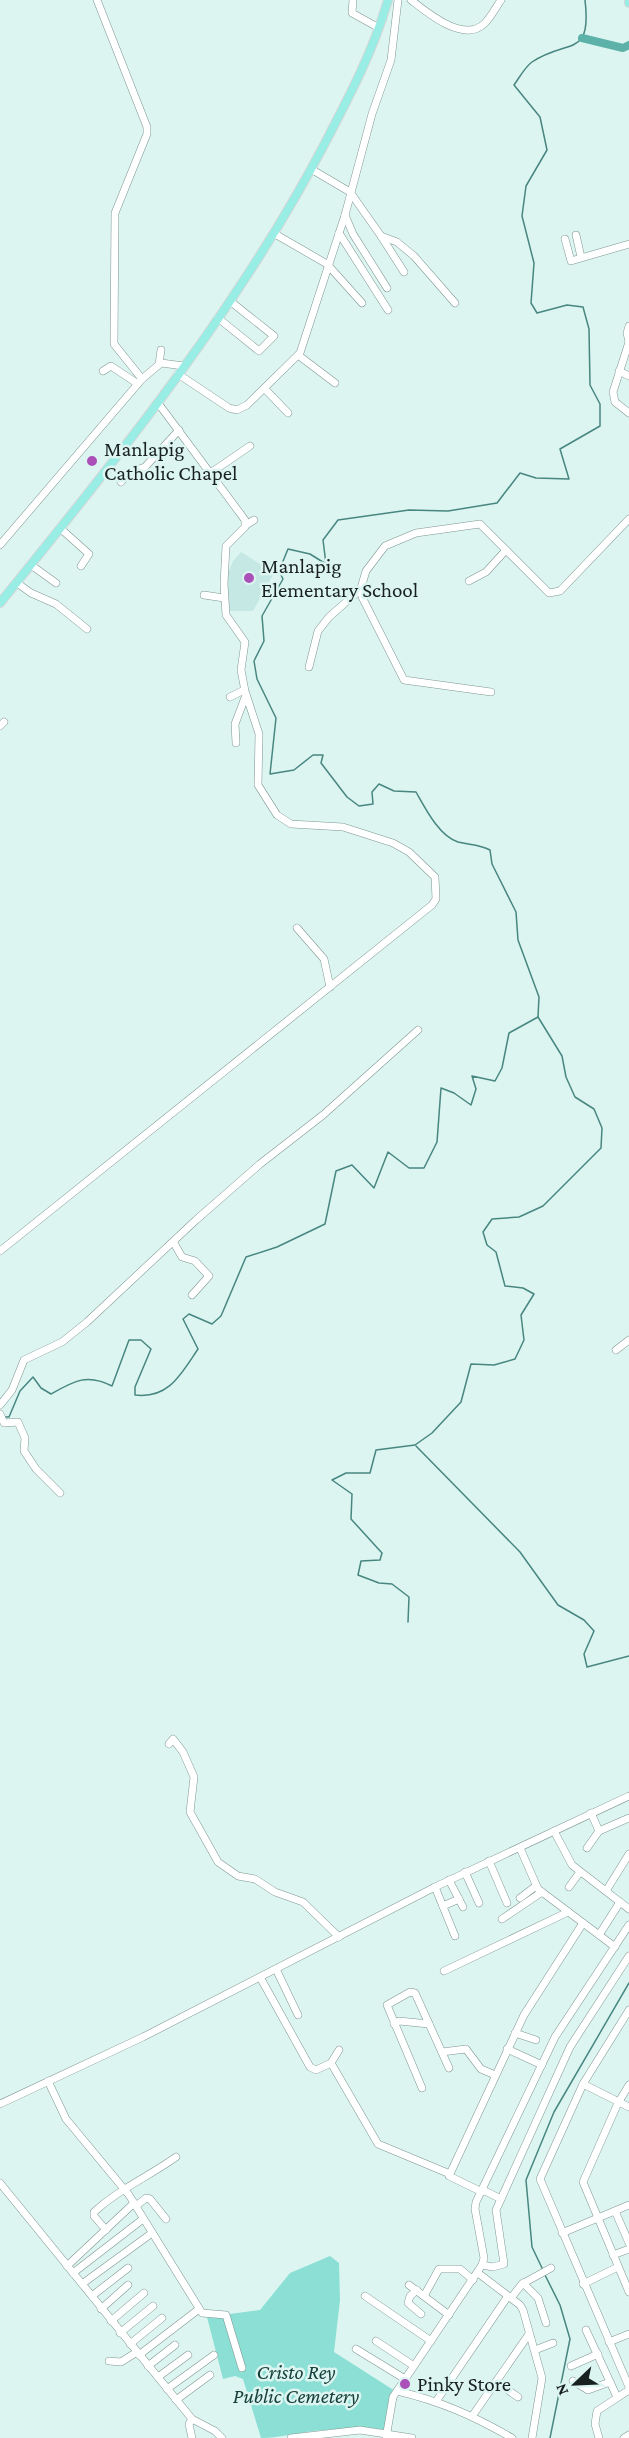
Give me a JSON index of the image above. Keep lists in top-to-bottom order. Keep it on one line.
{"parks":["Cristo Rey Public Cemetery"],"places":["Manlapig Catholic Chapel","Manlapig Elementary School","Pinky Store"],"north":"bottom left"}
